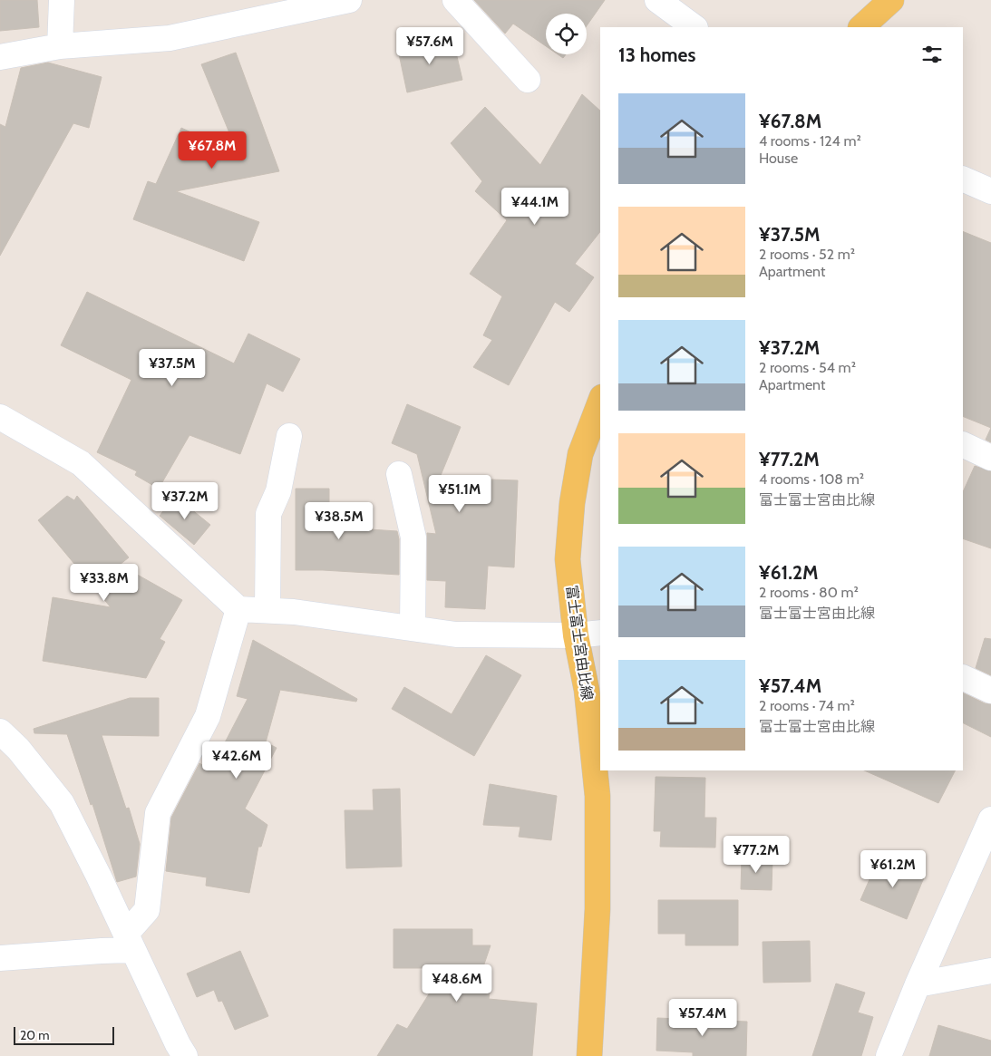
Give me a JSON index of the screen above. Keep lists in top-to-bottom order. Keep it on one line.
{"streets":{"main road":["富士富士宮由比線"]},"scale_bar":"20 m","page":{"price":["¥57.6M","¥67.8M","¥44.1M","¥37.5M","¥51.1M","¥37.2M","¥38.5M","¥33.8M","¥42.6M","¥77.2M","¥61.2M","¥48.6M","¥57.4M"],"heading":"13 homes","list":[{"name":"¥67.8M","note":"4 rooms · 124 m² · House"},{"name":"¥37.5M","note":"2 rooms · 52 m² · Apartment"},{"name":"¥37.2M","note":"2 rooms · 54 m² · Apartment"},{"name":"¥77.2M","note":"4 rooms · 108 m² · 富士富士宮由比線"},{"name":"¥61.2M","note":"2 rooms · 80 m² · 富士富士宮由比線"},{"name":"¥57.4M","note":"2 rooms · 74 m² · 富士富士宮由比線"}],"scale":"20 m"}}
